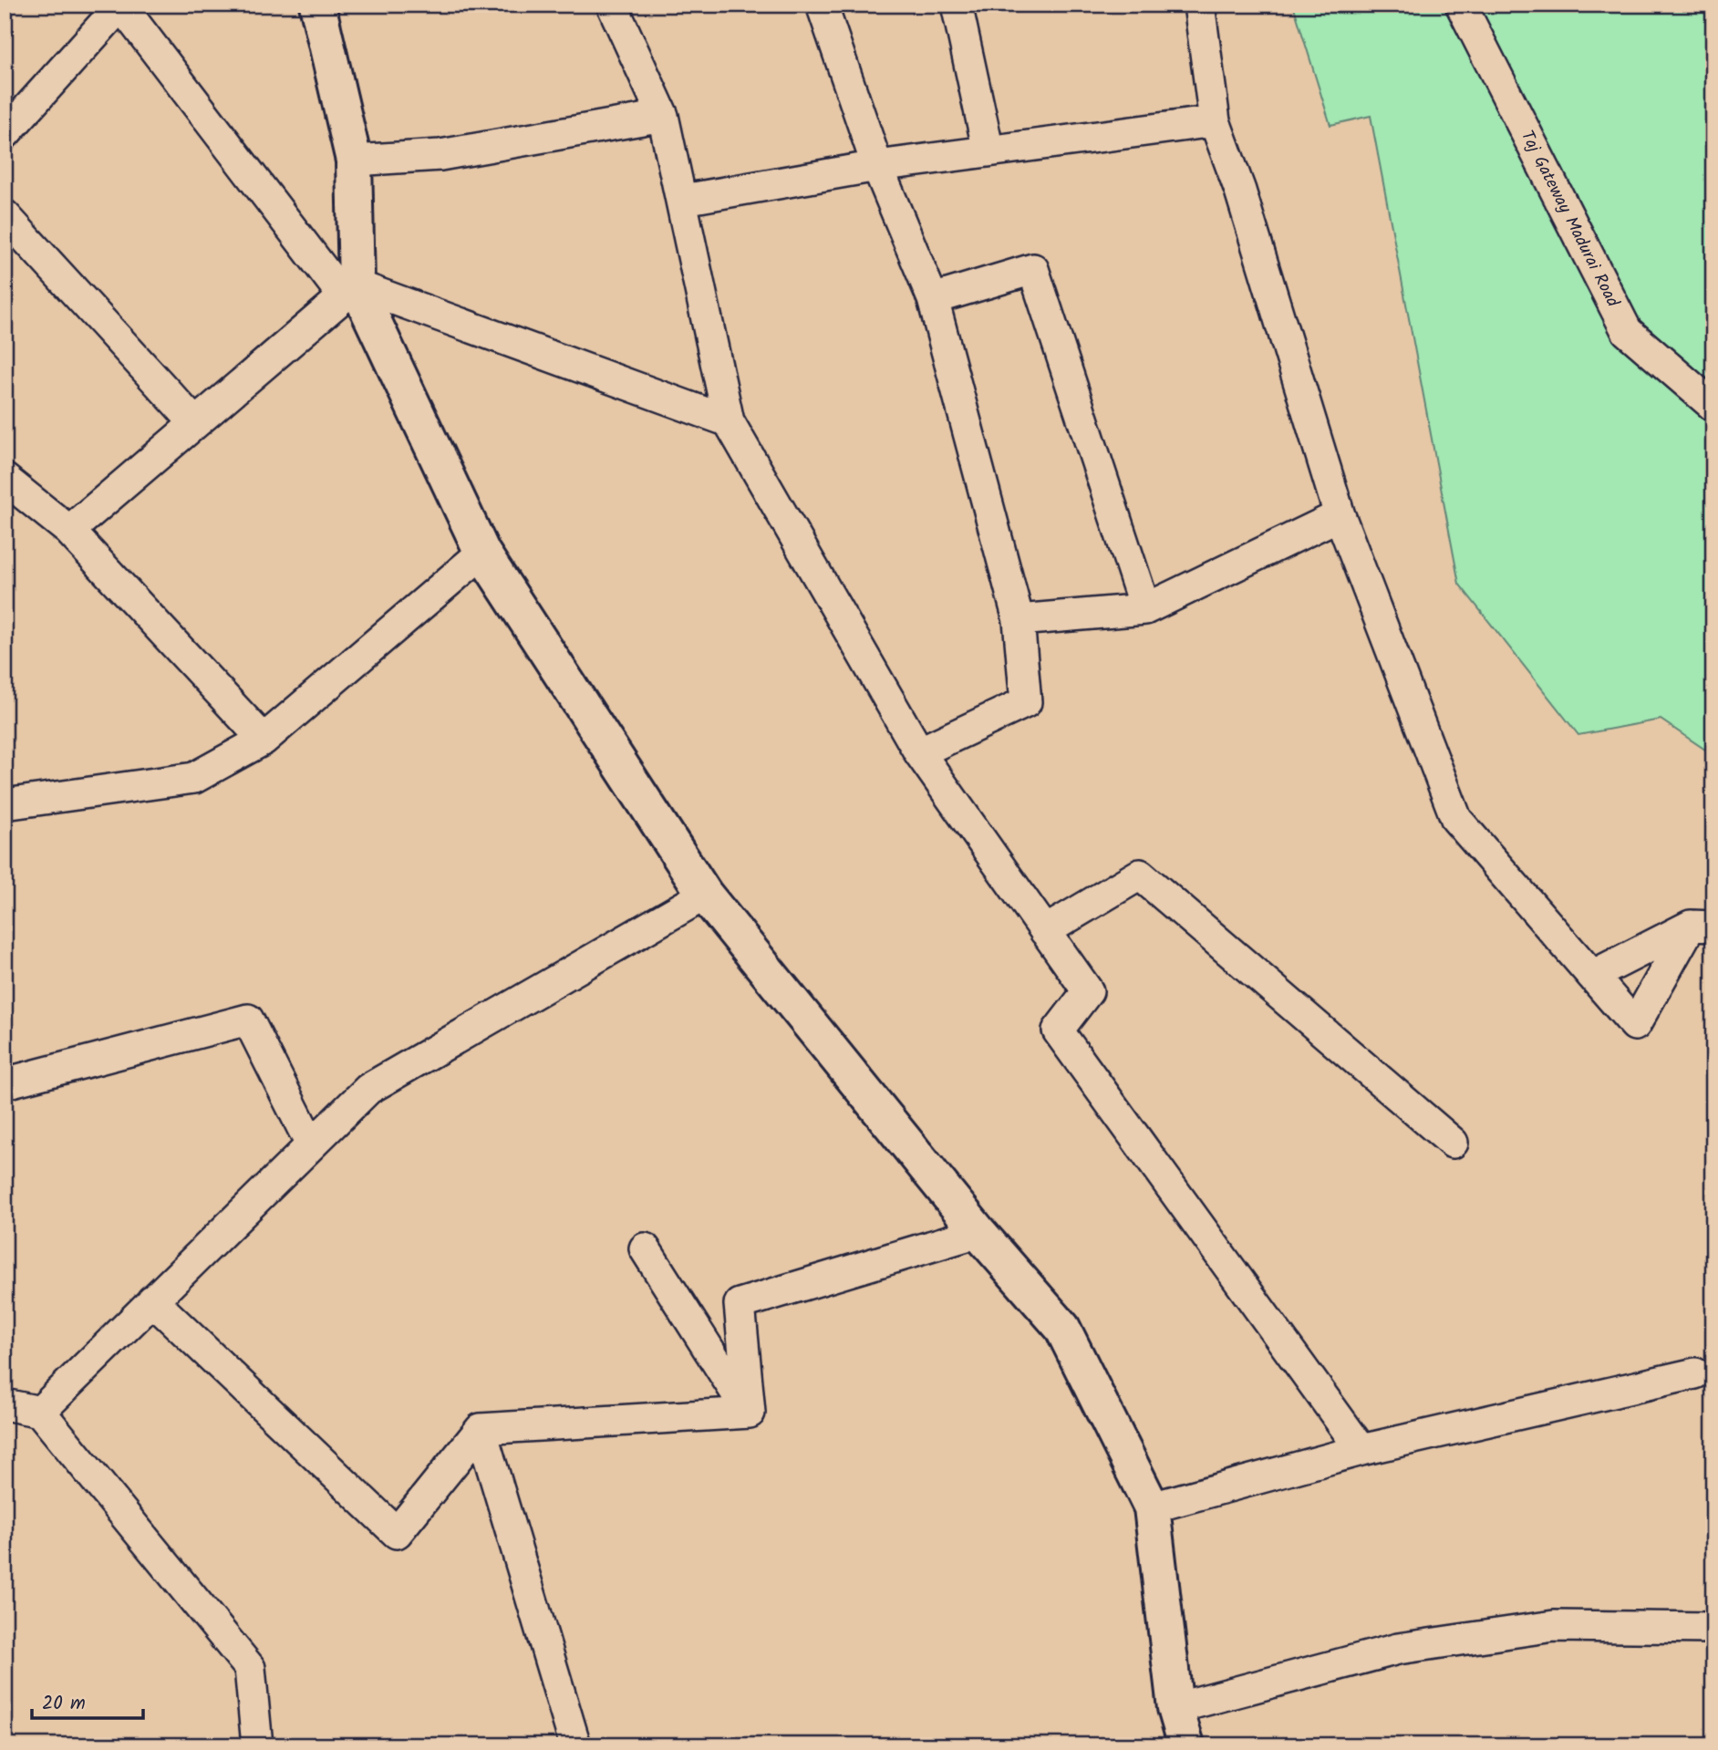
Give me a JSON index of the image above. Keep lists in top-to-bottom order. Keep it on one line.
{"streets":{"street":["Taj Gateway Madurai Road"]},"scale_bar":"20 m"}
